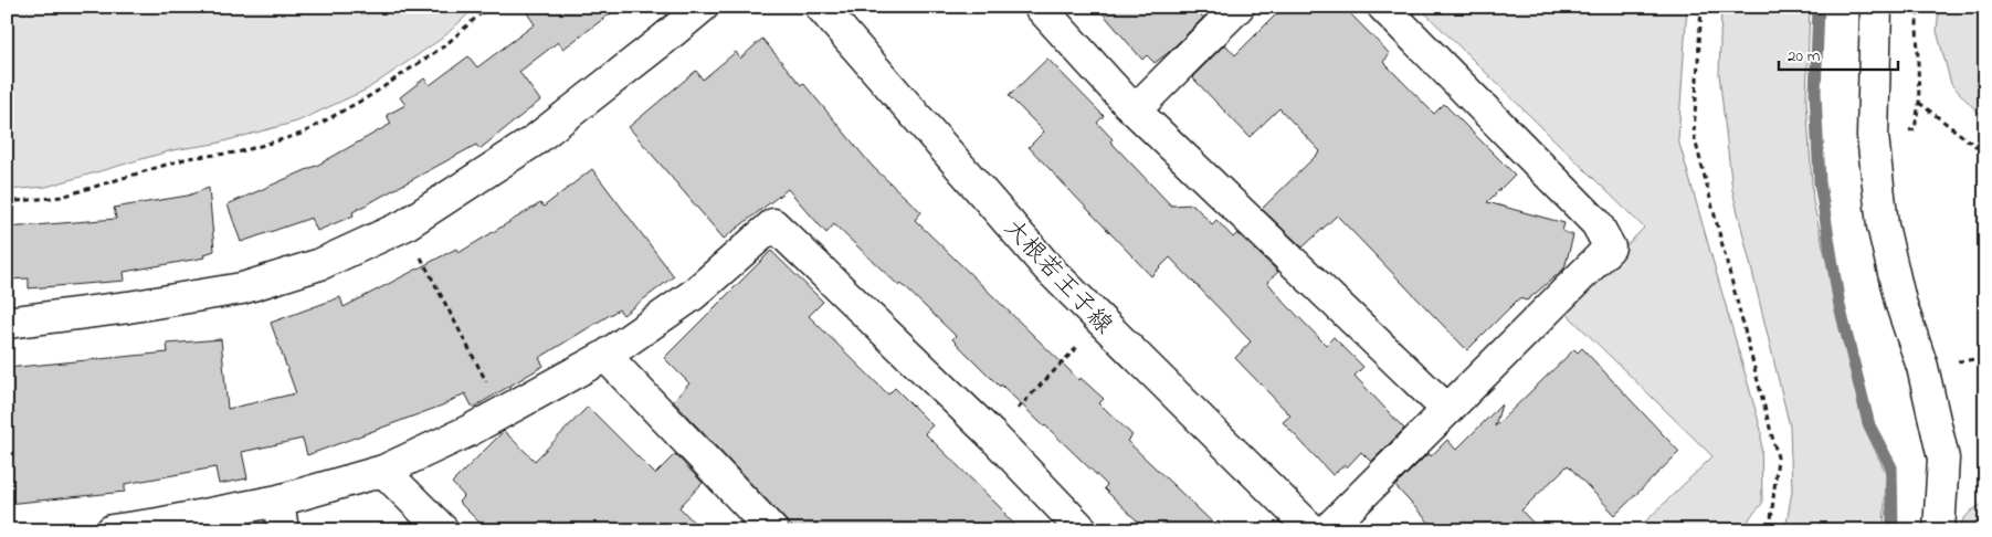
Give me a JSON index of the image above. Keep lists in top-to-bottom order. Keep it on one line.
{"streets":{"street":["大根若王子線"]},"scale_bar":"20 m"}
